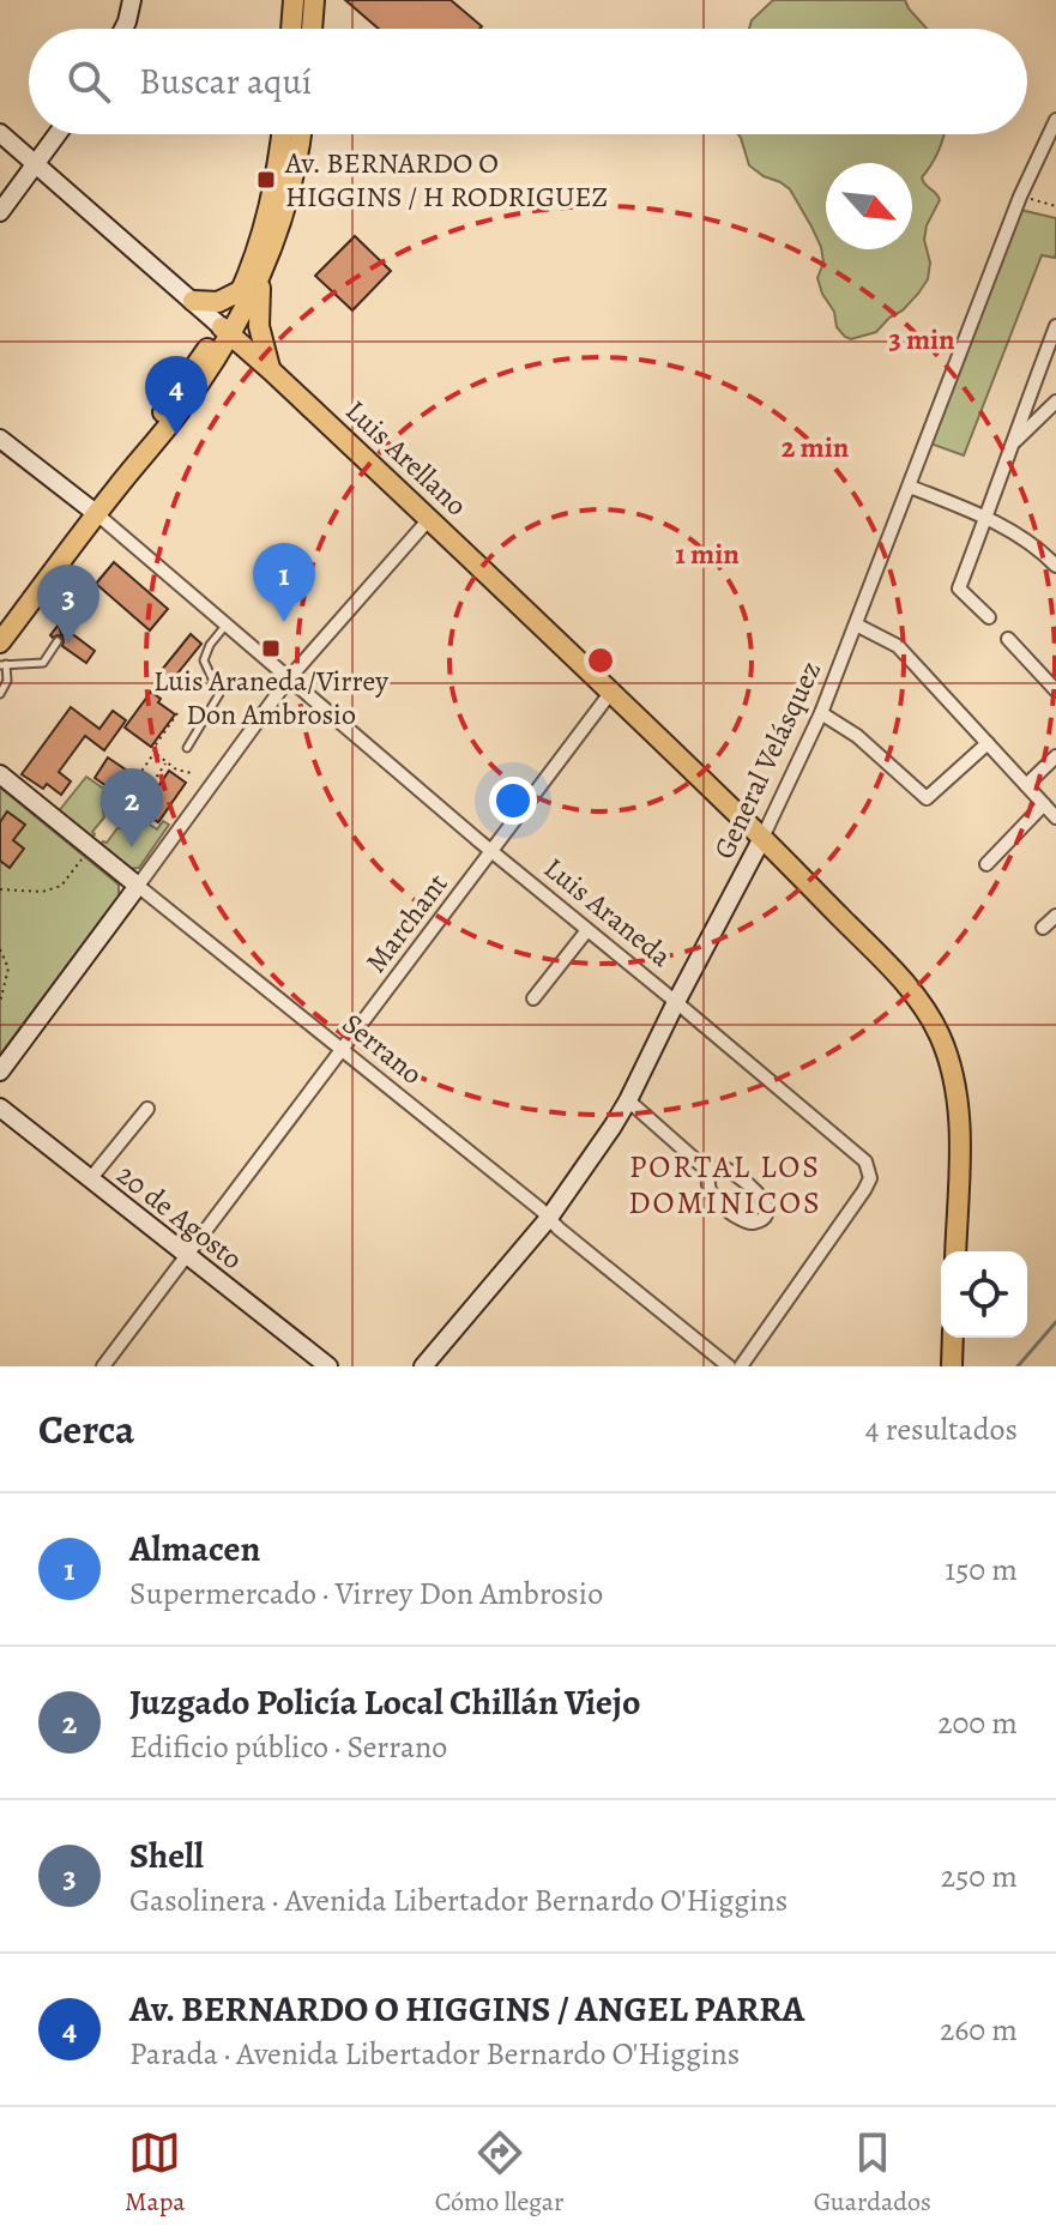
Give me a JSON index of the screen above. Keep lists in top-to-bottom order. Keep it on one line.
{"streets":{"main road":["Luis Arellano"],"street":["General Velásquez","Luis Araneda","Marchant","Serrano","20 de Agosto"]},"crossings":[["Luis Arellano","General Velásquez"],["Luis Arellano","Marchant"],["General Velásquez","Luis Araneda"],["General Velásquez","Serrano"],["Luis Araneda","Marchant"],["Marchant","Serrano"],["Marchant","20 de Agosto"]],"districts":["PORTAL LOS DOMINICOS"],"places":{"transit":["Av. BERNARDO O HIGGINS / H RODRIGUEZ","Luis Araneda/Virrey Don Ambrosio"]},"north":"bottom right","page":{"search":"Buscar aquí","pins":["4","1","3","2"],"heading":["Cerca","4 resultados"],"list":[{"mark":"1","name":"Almacen","note":"Supermercado · Virrey Don Ambrosio","value":"150 m"},{"mark":"2","name":"Juzgado Policía Local Chillán Viejo","note":"Edificio público · Serrano","value":"200 m"},{"mark":"3","name":"Shell","note":"Gasolinera · Avenida Libertador Bernardo O'Higgins","value":"250 m"},{"mark":"4","name":"Av. BERNARDO O HIGGINS / ANGEL PARRA","note":"Parada · Avenida Libertador Bernardo O'Higgins","value":"260 m"}],"nav":["Mapa","Cómo llegar","Guardados"]},"rings":["3 min","2 min","1 min"]}
